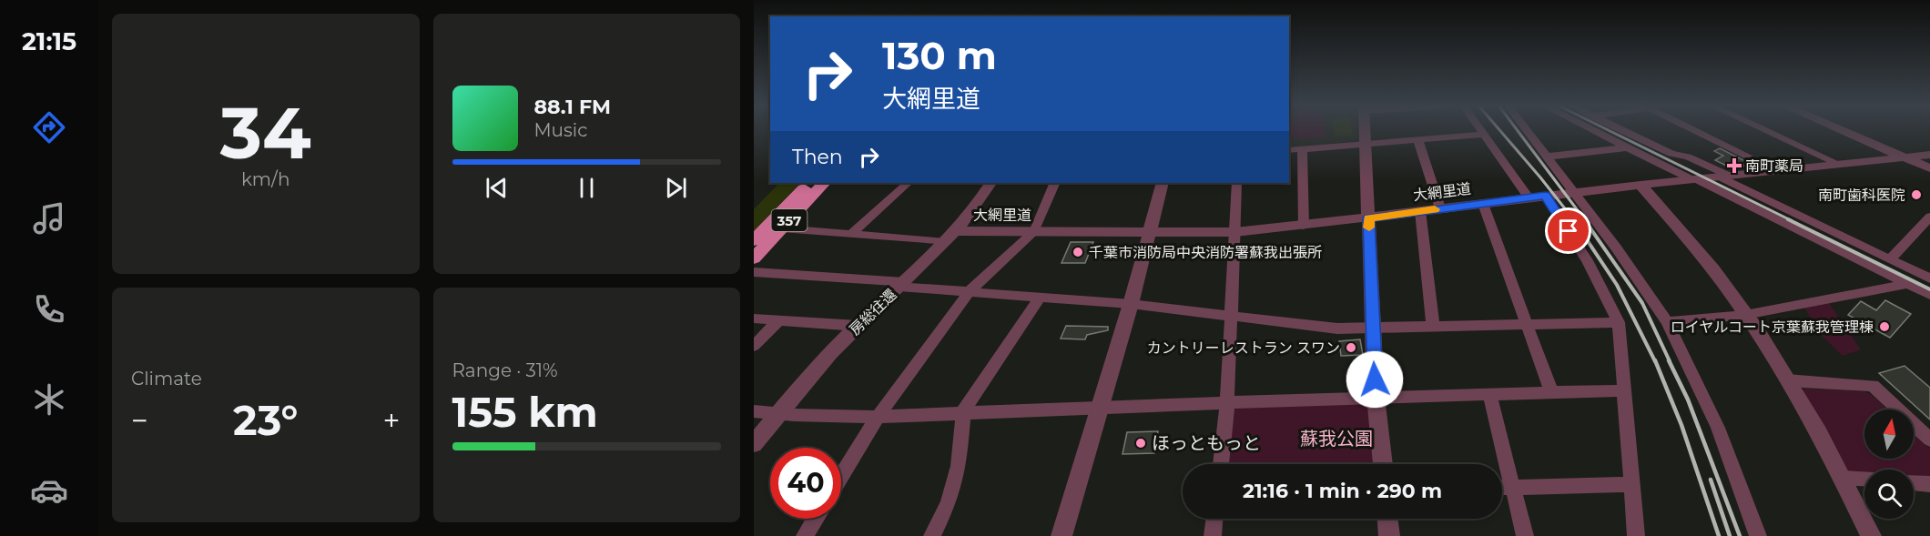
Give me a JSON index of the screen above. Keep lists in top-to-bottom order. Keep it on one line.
{"streets":{"highway":["357"],"street":["大網里道","房総往還"]},"crossings":[["大網里道","房総往還"]],"parks":["蘇我公園"],"places":{"health":["南町薬局"],"other":["南町歯科医院","千葉市消防局中央消防署蘇我出張所","ロイヤルコート京葉蘇我管理棟","カントリーレストラン スワン","ほっともっと"]},"north":"top","page":{"tabs":"21:15","tile":[["34","km/h"],"Climate",["Range · 31%","155 km"]],"turn":["130 m","大網里道"],"song":["88.1 FM","Music"],"then":"Then","heat":["−","23°","+"],"limit":"40","trip":"21:16 · 1 min · 290 m"}}
